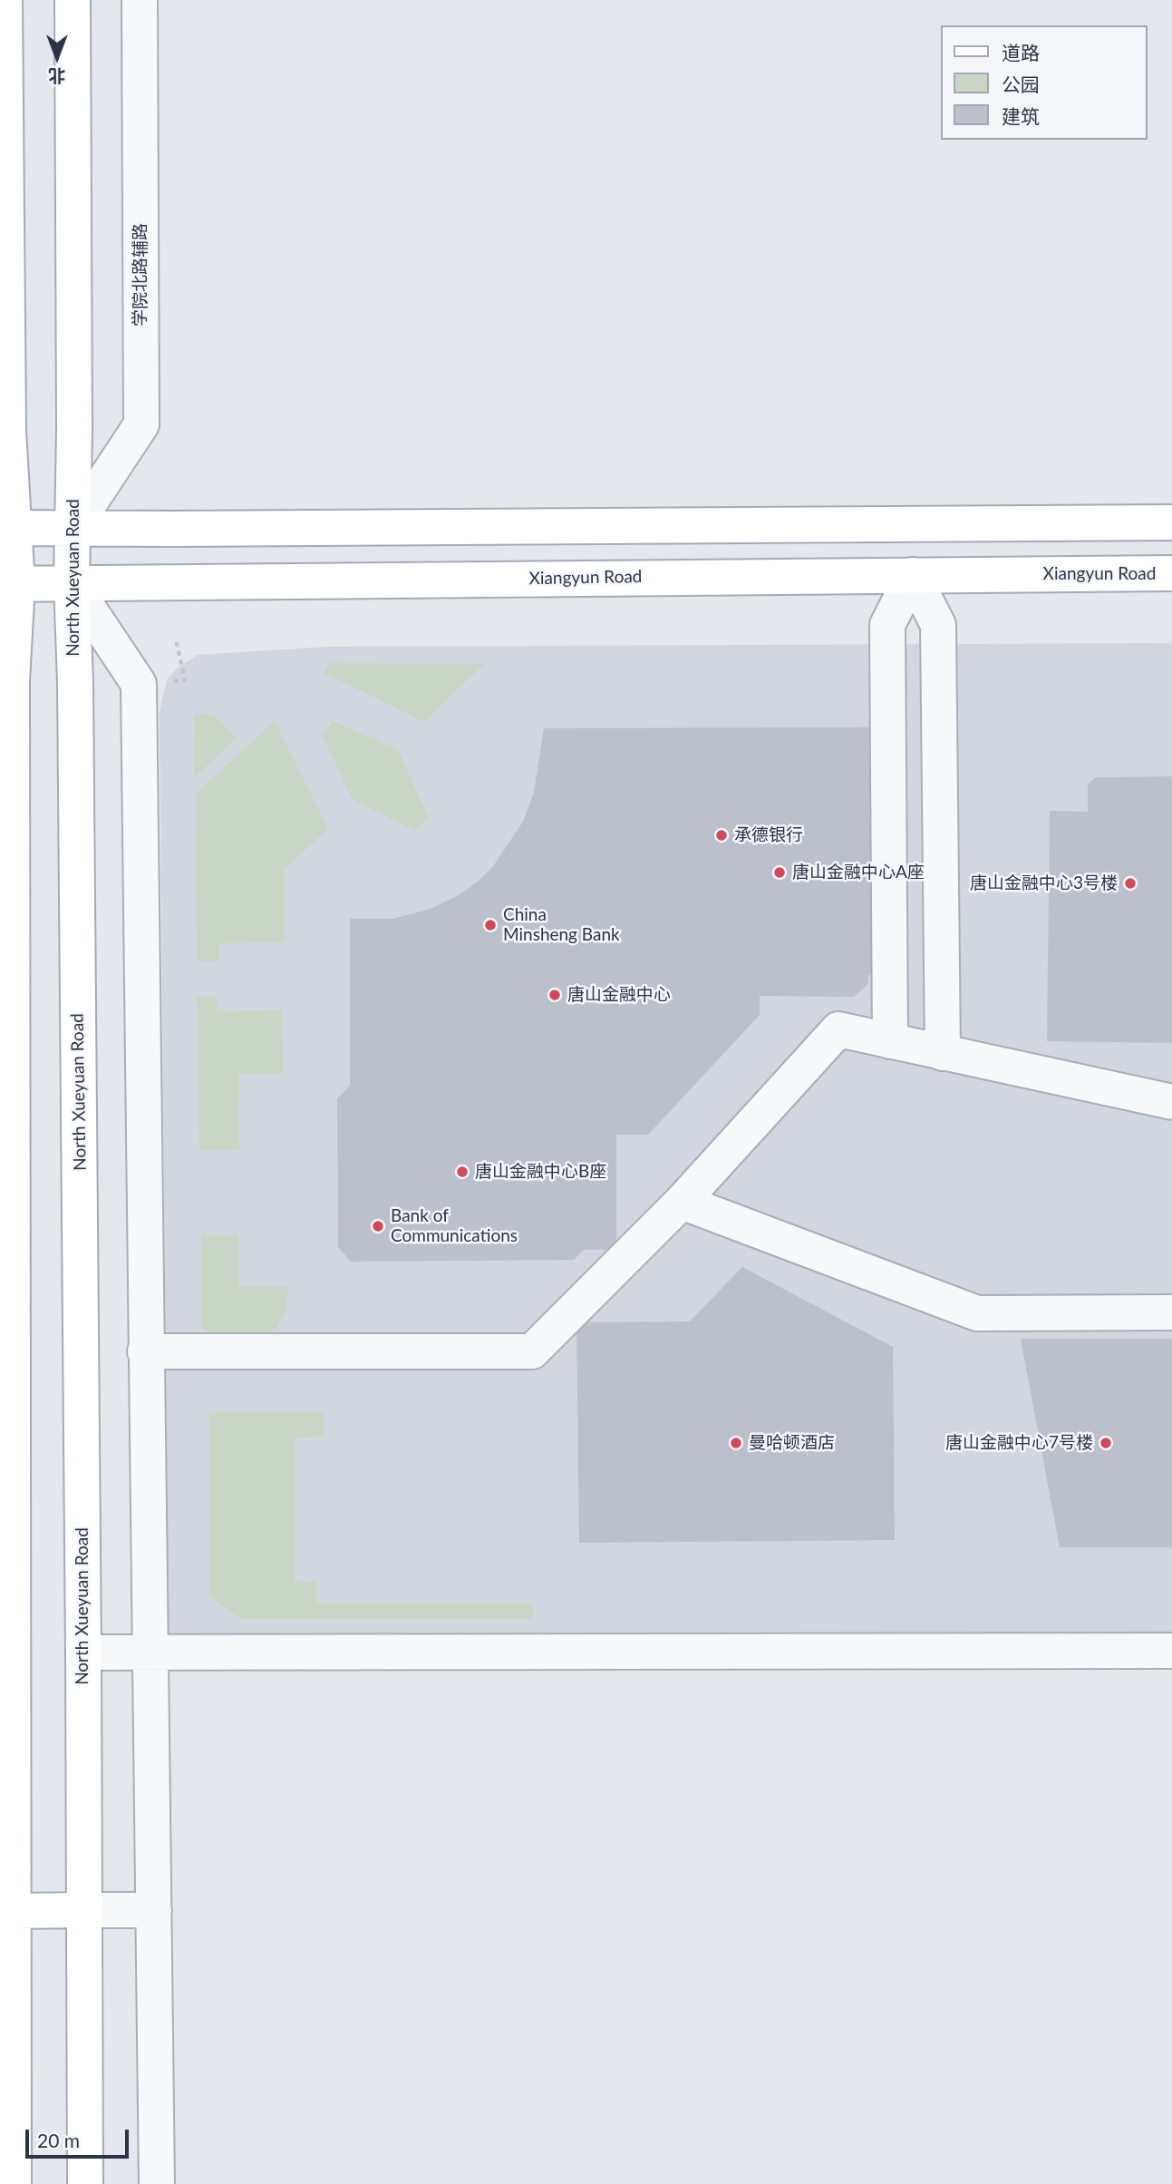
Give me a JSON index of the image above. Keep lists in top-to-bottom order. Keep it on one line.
{"streets":{"main road":["Xiangyun Road","North Xueyuan Road"],"street":["学院北路辅路"]},"crossings":[["学院北路辅路","North Xueyuan Road"],["Xiangyun Road","North Xueyuan Road"]],"places":["承德银行","唐山金融中心A座","唐山金融中心3号楼","China Minsheng Bank","唐山金融中心","唐山金融中心B座","Bank of Communications","曼哈顿酒店","唐山金融中心7号楼"],"legend":["道路","公园","建筑"],"scale_bar":"20 m","north":"bottom"}
